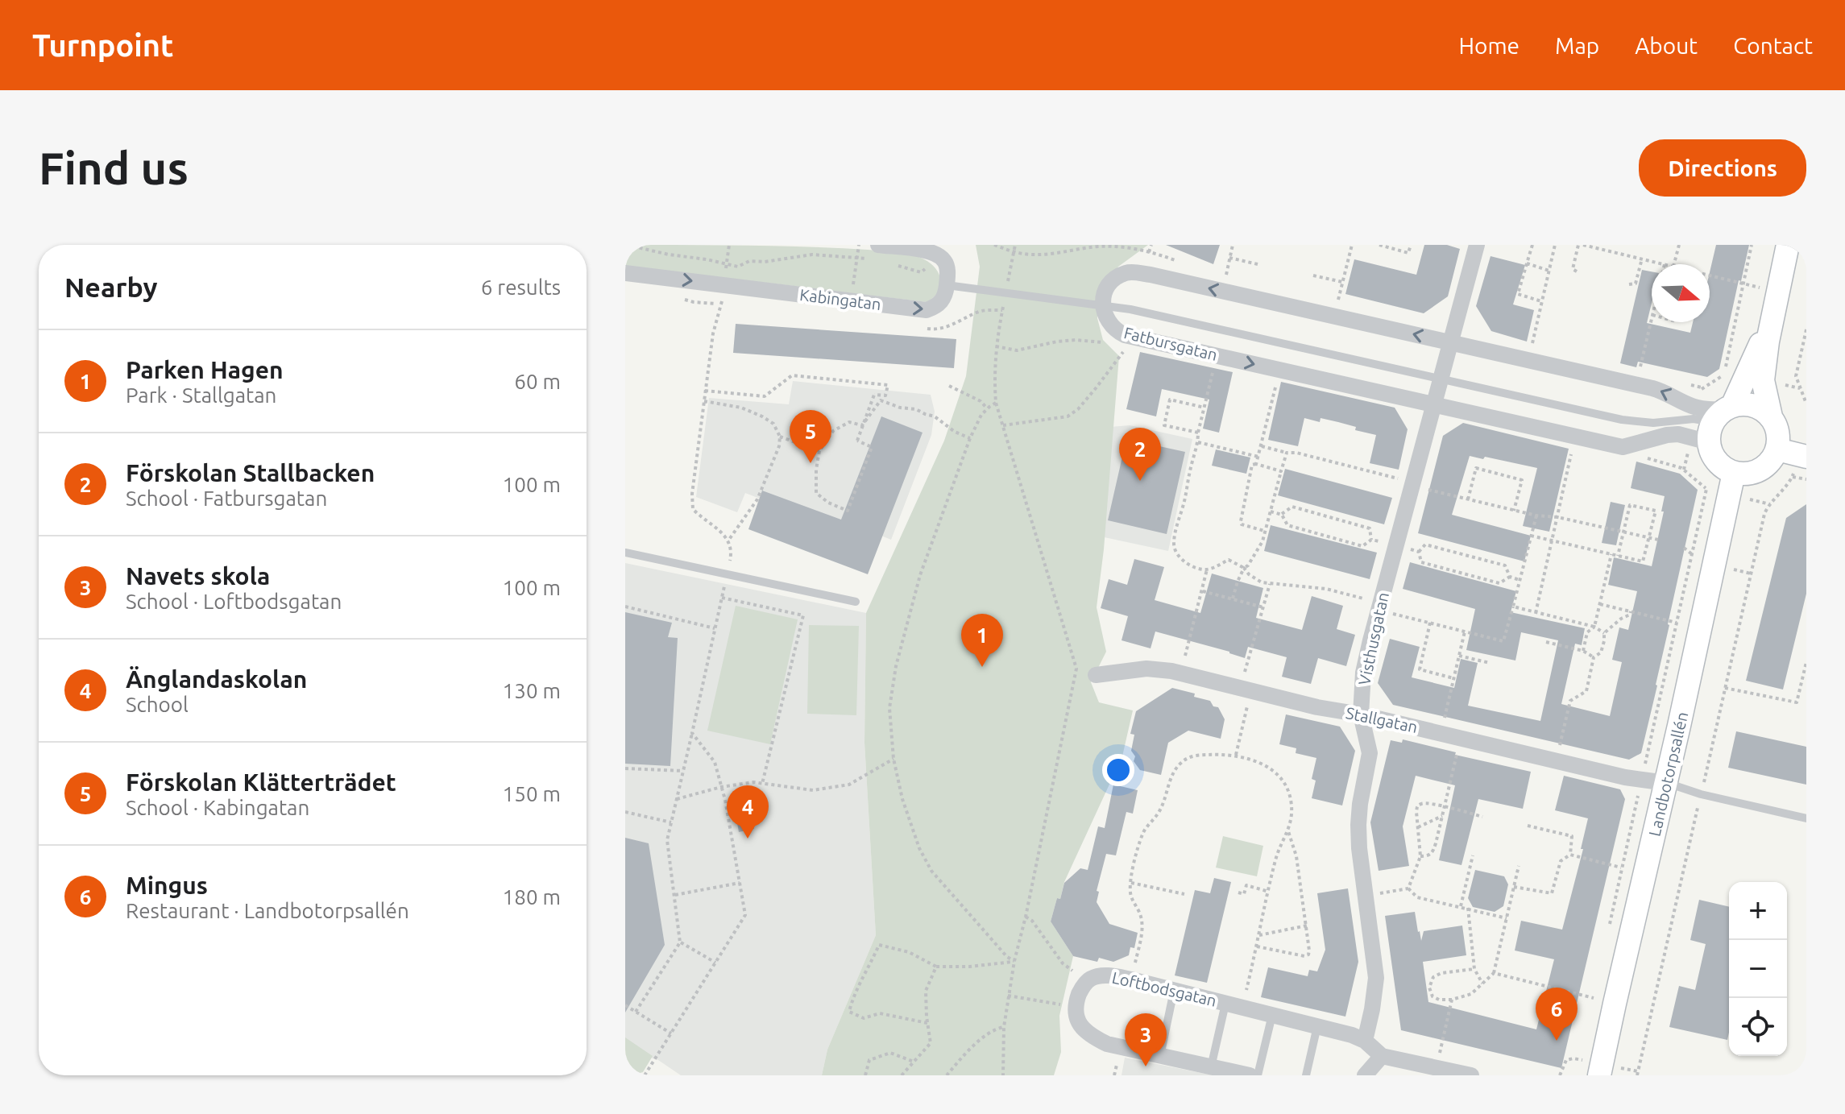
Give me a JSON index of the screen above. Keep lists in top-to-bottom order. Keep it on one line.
{"streets":{"street":["Kabingatan","Fatbursgatan","Visthusgatan","Stallgatan","Landbotorpsallén","Loftbodsgatan"]},"crossings":[["Fatbursgatan","Visthusgatan"],["Visthusgatan","Stallgatan"],["Visthusgatan","Loftbodsgatan"],["Stallgatan","Landbotorpsallén"]],"one_way":["Kabingatan"],"north":"right","page":{"header":"Turnpoint","nav":["Home","Map","About","Contact"],"buttons":"Directions","title":"Find us","heading":["Nearby","6 results"],"list":[{"mark":"1","name":"Parken Hagen","note":"Park · Stallgatan","value":"60 m"},{"mark":"2","name":"Förskolan Stallbacken","note":"School · Fatbursgatan","value":"100 m"},{"mark":"3","name":"Navets skola","note":"School · Loftbodsgatan","value":"100 m"},{"mark":"4","name":"Änglandaskolan","note":"School","value":"130 m"},{"mark":"5","name":"Förskolan Klätterträdet","note":"School · Kabingatan","value":"150 m"},{"mark":"6","name":"Mingus","note":"Restaurant · Landbotorpsallén","value":"180 m"}],"pins":["5","2","1","4","6","3"],"map_buttons":["+","−"]}}
